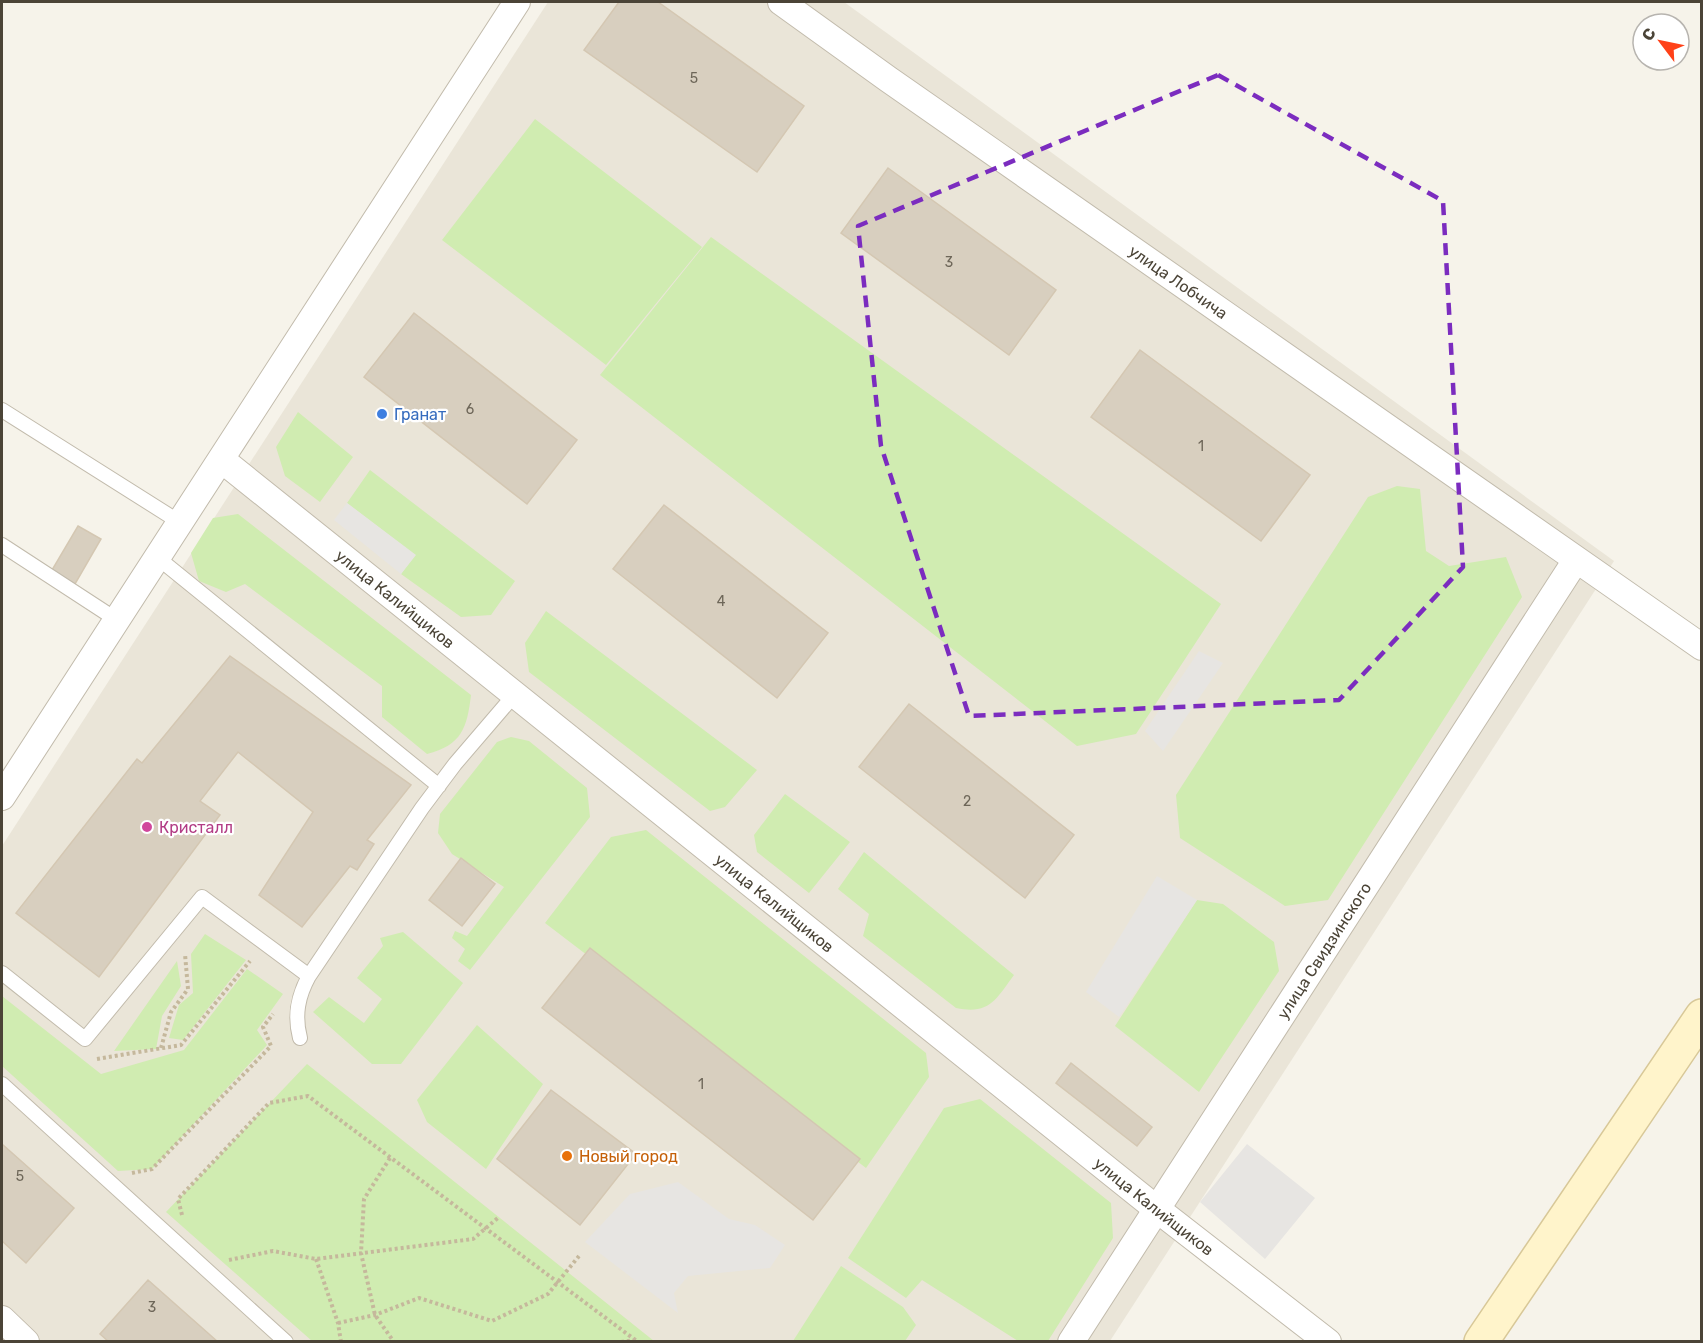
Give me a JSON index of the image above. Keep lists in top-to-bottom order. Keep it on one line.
{"streets":{"street":["улица Лобчича","улица Калийщиков","улица Свидзинского"]},"crossings":[["улица Лобчича","улица Свидзинского"],["улица Калийщиков","улица Свидзинского"]],"places":["Гранат","Кристалл","Новый город"],"house_numbers":["5","3","6","1","4","2","1","5","3"],"north":"top left"}
